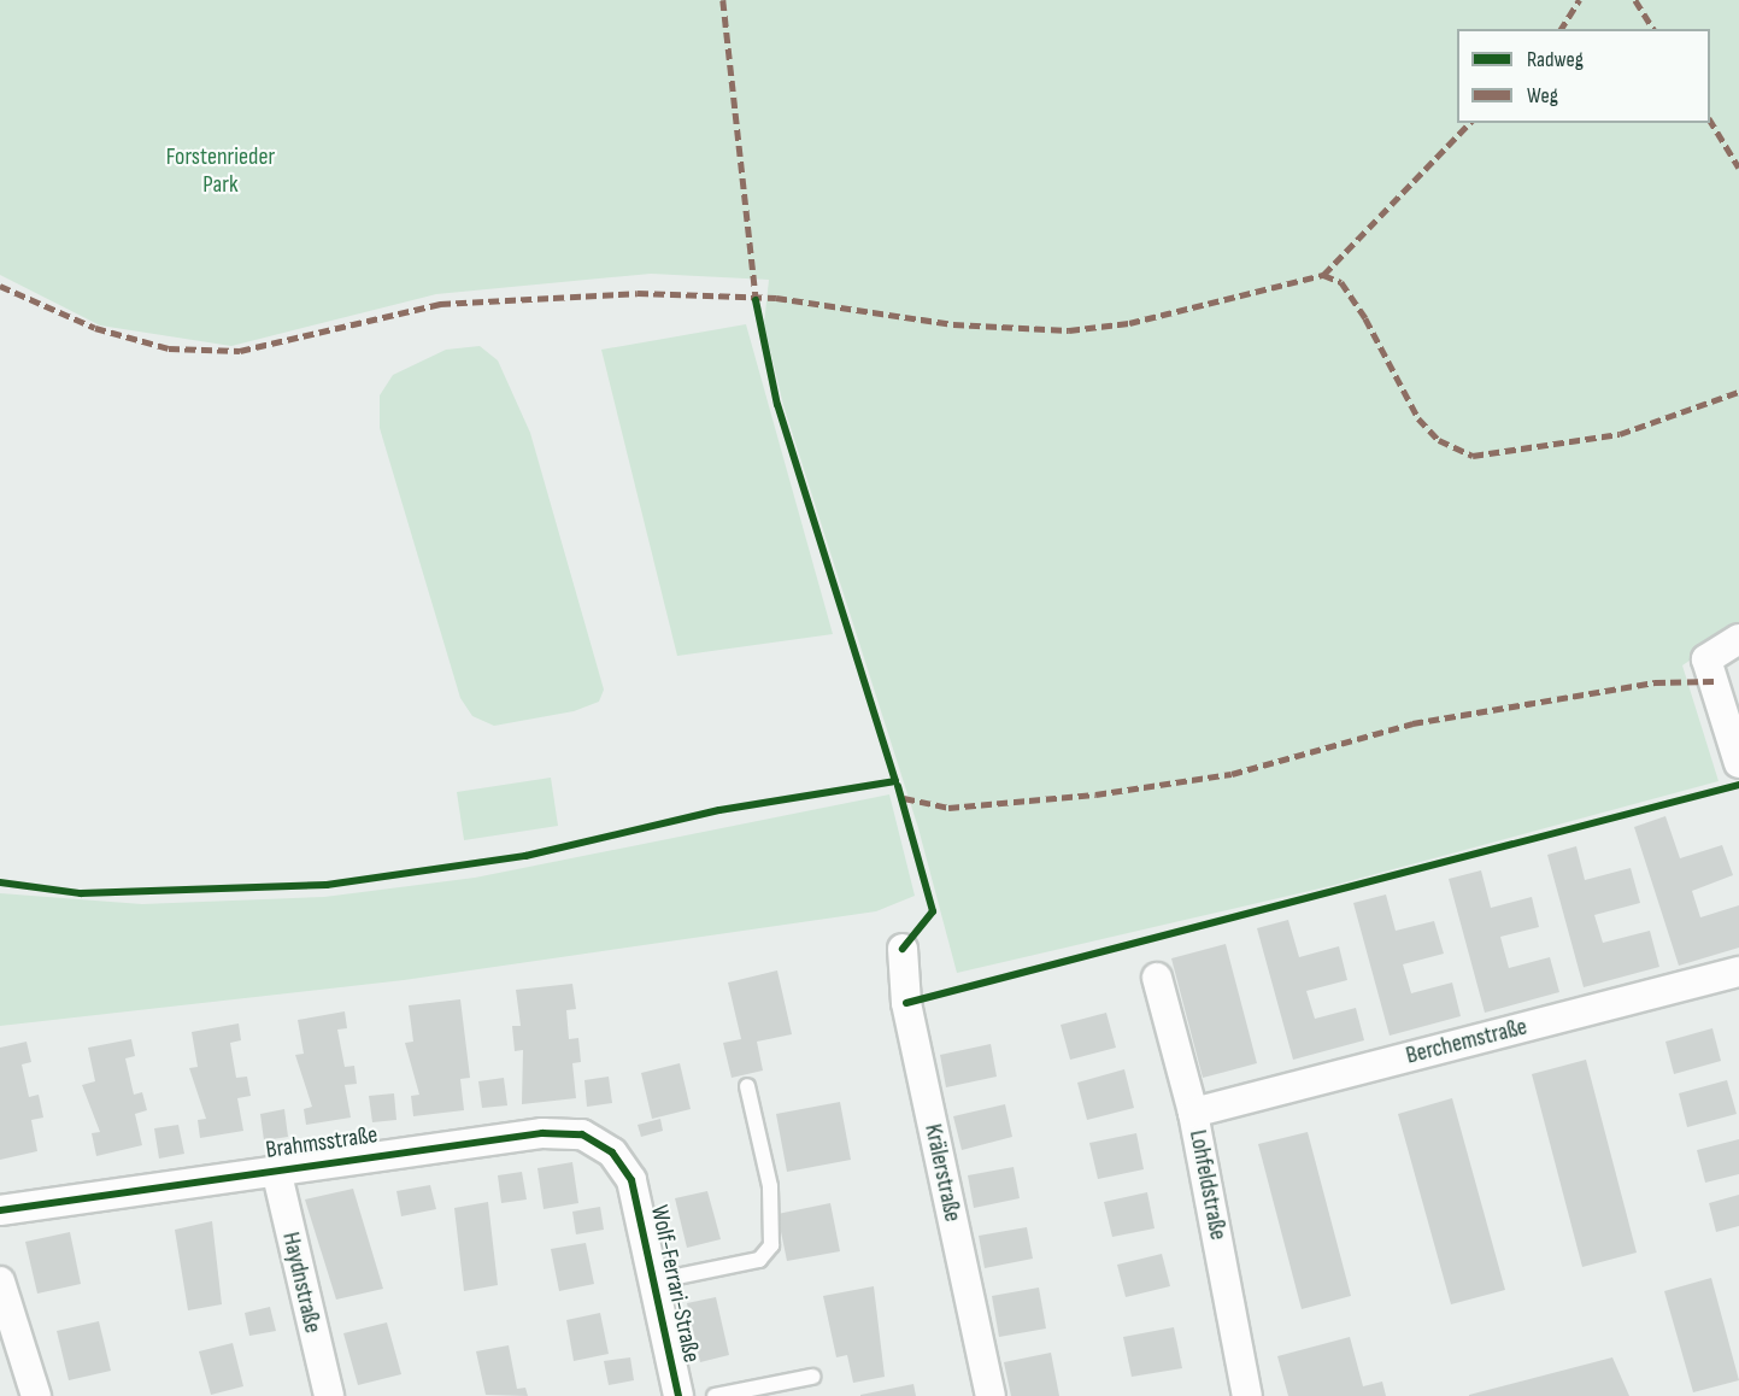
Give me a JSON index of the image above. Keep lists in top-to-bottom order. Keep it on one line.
{"streets":{"street":["Berchemstraße","Brahmsstraße","Krälerstraße","Lohfeldstraße","Haydnstraße","Wolf-Ferrari-Straße"]},"crossings":[["Berchemstraße","Lohfeldstraße"],["Brahmsstraße","Haydnstraße"],["Brahmsstraße","Wolf-Ferrari-Straße"]],"parks":["Forstenrieder Park"],"legend":["Radweg","Weg"]}
